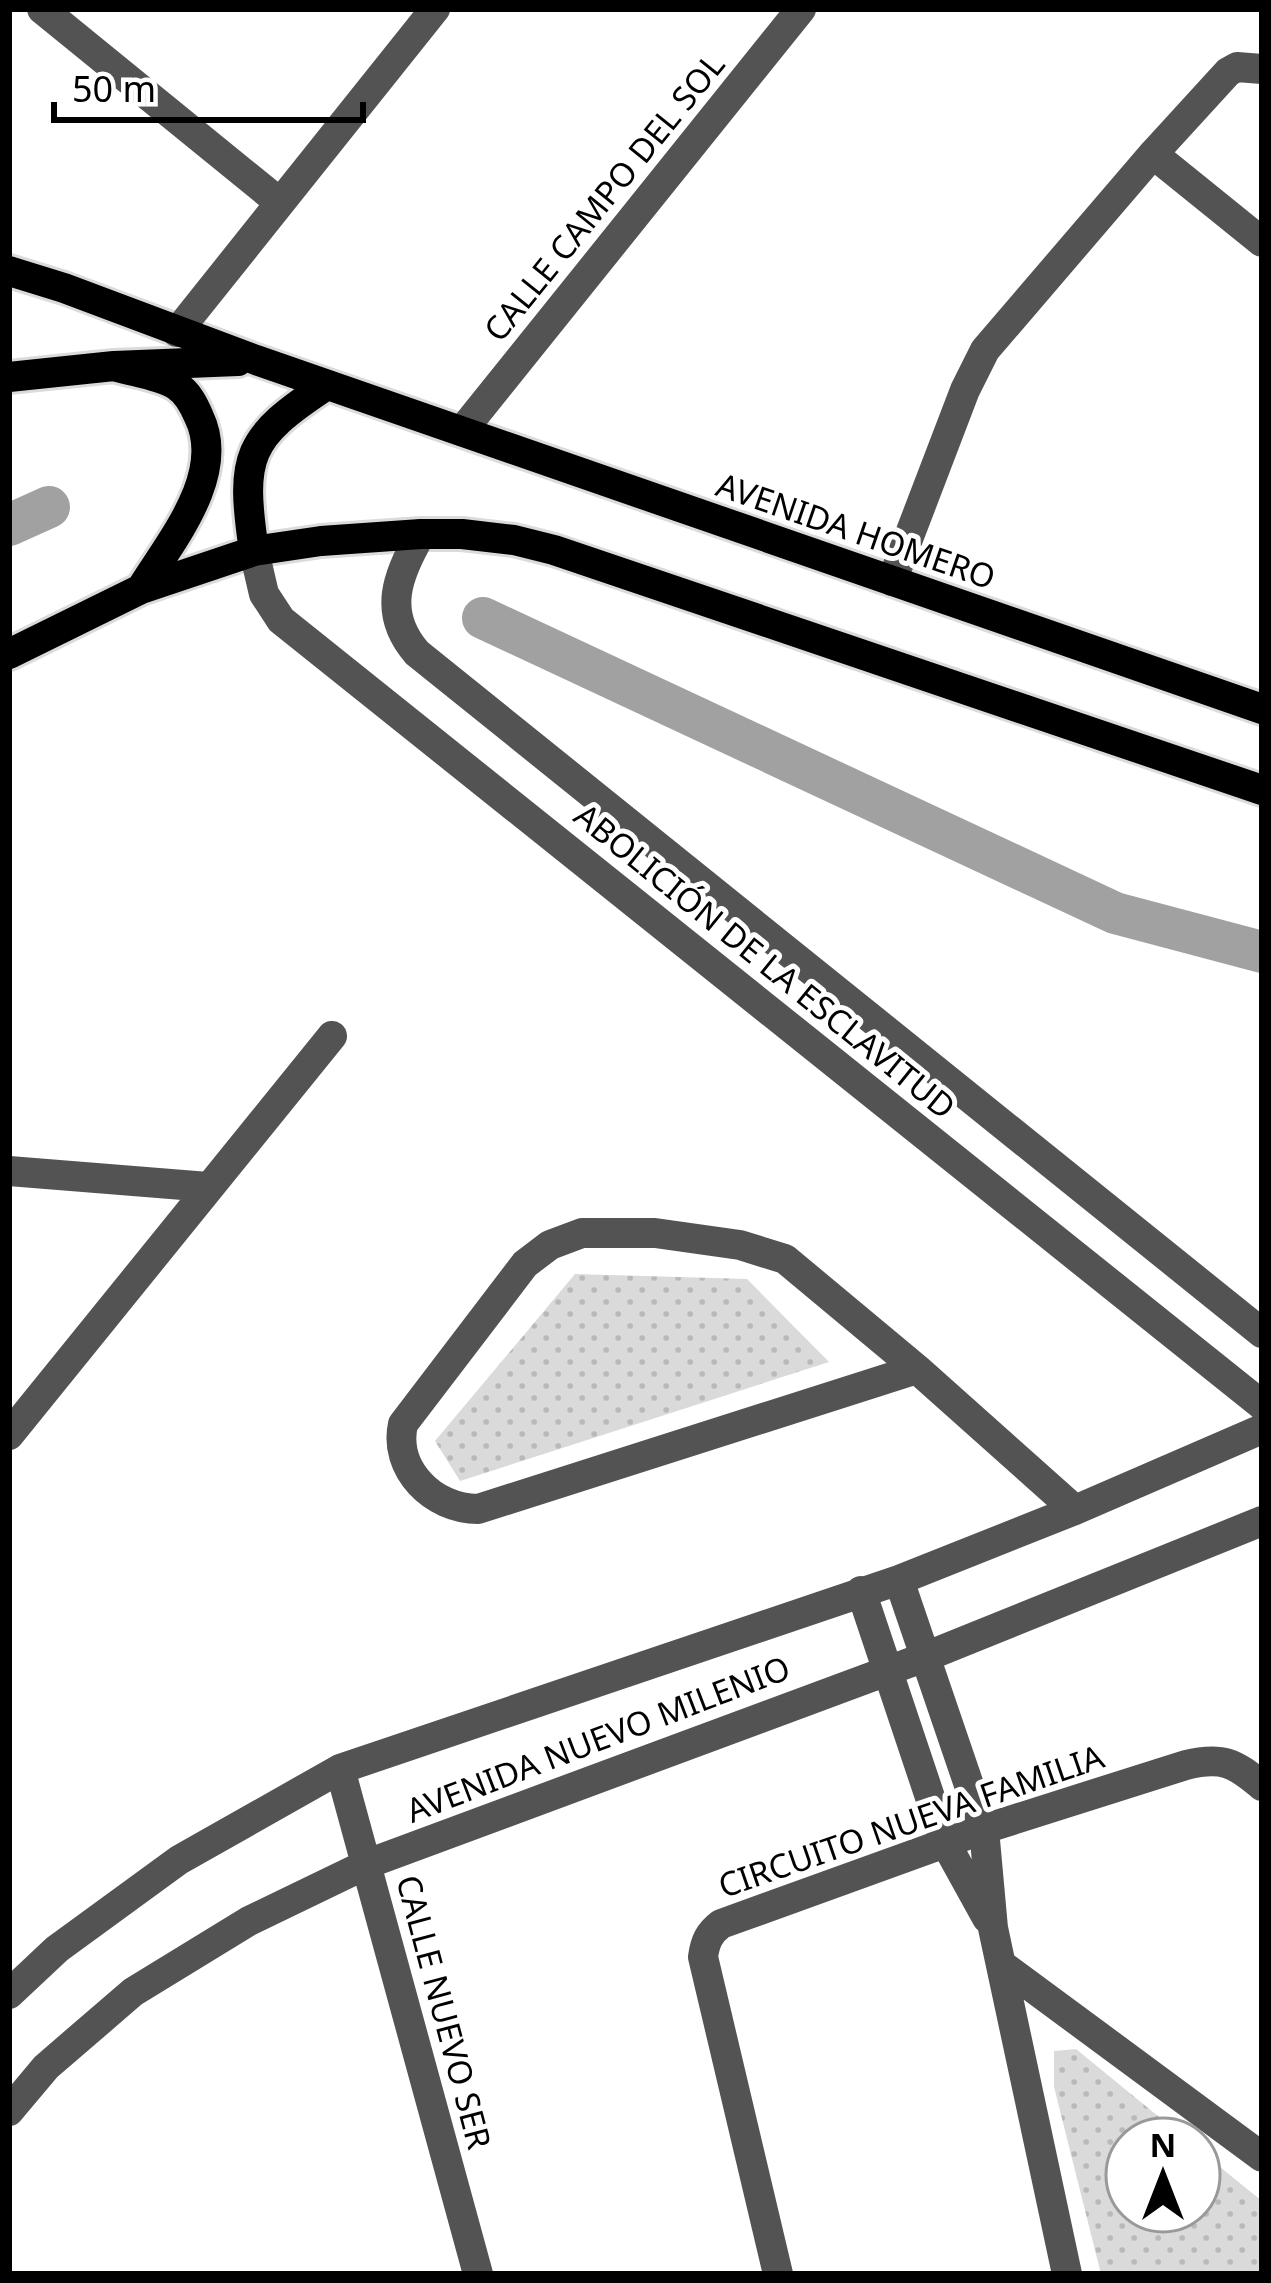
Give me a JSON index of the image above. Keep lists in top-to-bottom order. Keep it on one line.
{"streets":{"main road":["AVENIDA HOMERO"],"street":["CALLE CAMPO DEL SOL","ABOLICIÓN DE LA ESCLAVITUD","AVENIDA NUEVO MILENIO","CIRCUITO NUEVA FAMILIA","CALLE NUEVO SER"]},"crossings":[["CALLE CAMPO DEL SOL","AVENIDA HOMERO"],["AVENIDA NUEVO MILENIO","CALLE NUEVO SER"]],"scale_bar":"50 m","north":"top"}
